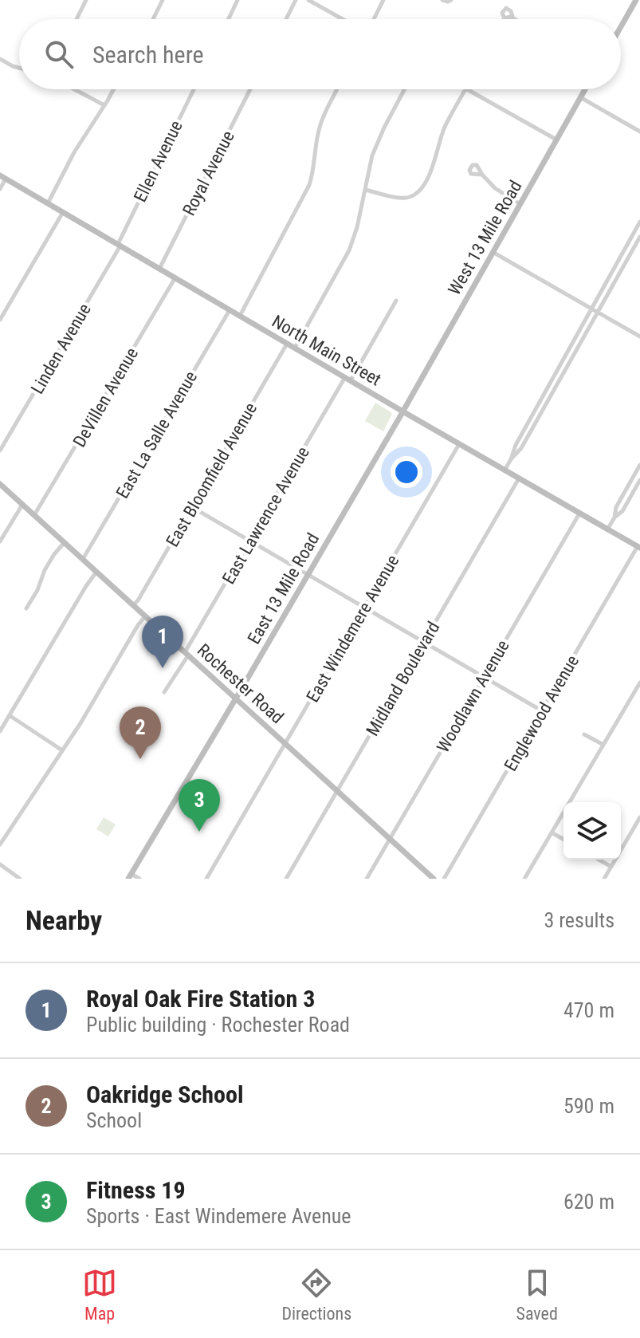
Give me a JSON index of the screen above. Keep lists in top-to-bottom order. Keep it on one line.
{"streets":{"main road":["West 13 Mile Road","North Main Street","East 13 Mile Road","Rochester Road"],"street":["Ellen Avenue","Royal Avenue","Linden Avenue","DeVillen Avenue","East La Salle Avenue","East Bloomfield Avenue","East Lawrence Avenue","East Windemere Avenue","Midland Boulevard","Woodlawn Avenue","Englewood Avenue"]},"crossings":[["Ellen Avenue","Linden Avenue"],["Ellen Avenue","North Main Street"],["Royal Avenue","North Main Street"],["West 13 Mile Road","North Main Street"],["West 13 Mile Road","East 13 Mile Road"],["Linden Avenue","North Main Street"],["North Main Street","DeVillen Avenue"],["North Main Street","East La Salle Avenue"],["North Main Street","East Bloomfield Avenue"],["North Main Street","East Lawrence Avenue"],["North Main Street","East 13 Mile Road"],["North Main Street","East Windemere Avenue"],["North Main Street","Midland Boulevard"],["North Main Street","Woodlawn Avenue"],["North Main Street","Englewood Avenue"],["DeVillen Avenue","Rochester Road"],["East La Salle Avenue","Rochester Road"],["East Bloomfield Avenue","Rochester Road"],["East Lawrence Avenue","Rochester Road"],["East 13 Mile Road","Rochester Road"],["East Windemere Avenue","Rochester Road"],["Midland Boulevard","Rochester Road"],["Rochester Road","Woodlawn Avenue"]],"page":{"search":"Search here","pins":["1","2","3"],"heading":["Nearby","3 results"],"list":[{"mark":"1","name":"Royal Oak Fire Station 3","note":"Public building · Rochester Road","value":"470 m"},{"mark":"2","name":"Oakridge School","note":"School","value":"590 m"},{"mark":"3","name":"Fitness 19","note":"Sports · East Windemere Avenue","value":"620 m"}],"nav":["Map","Directions","Saved"]}}
